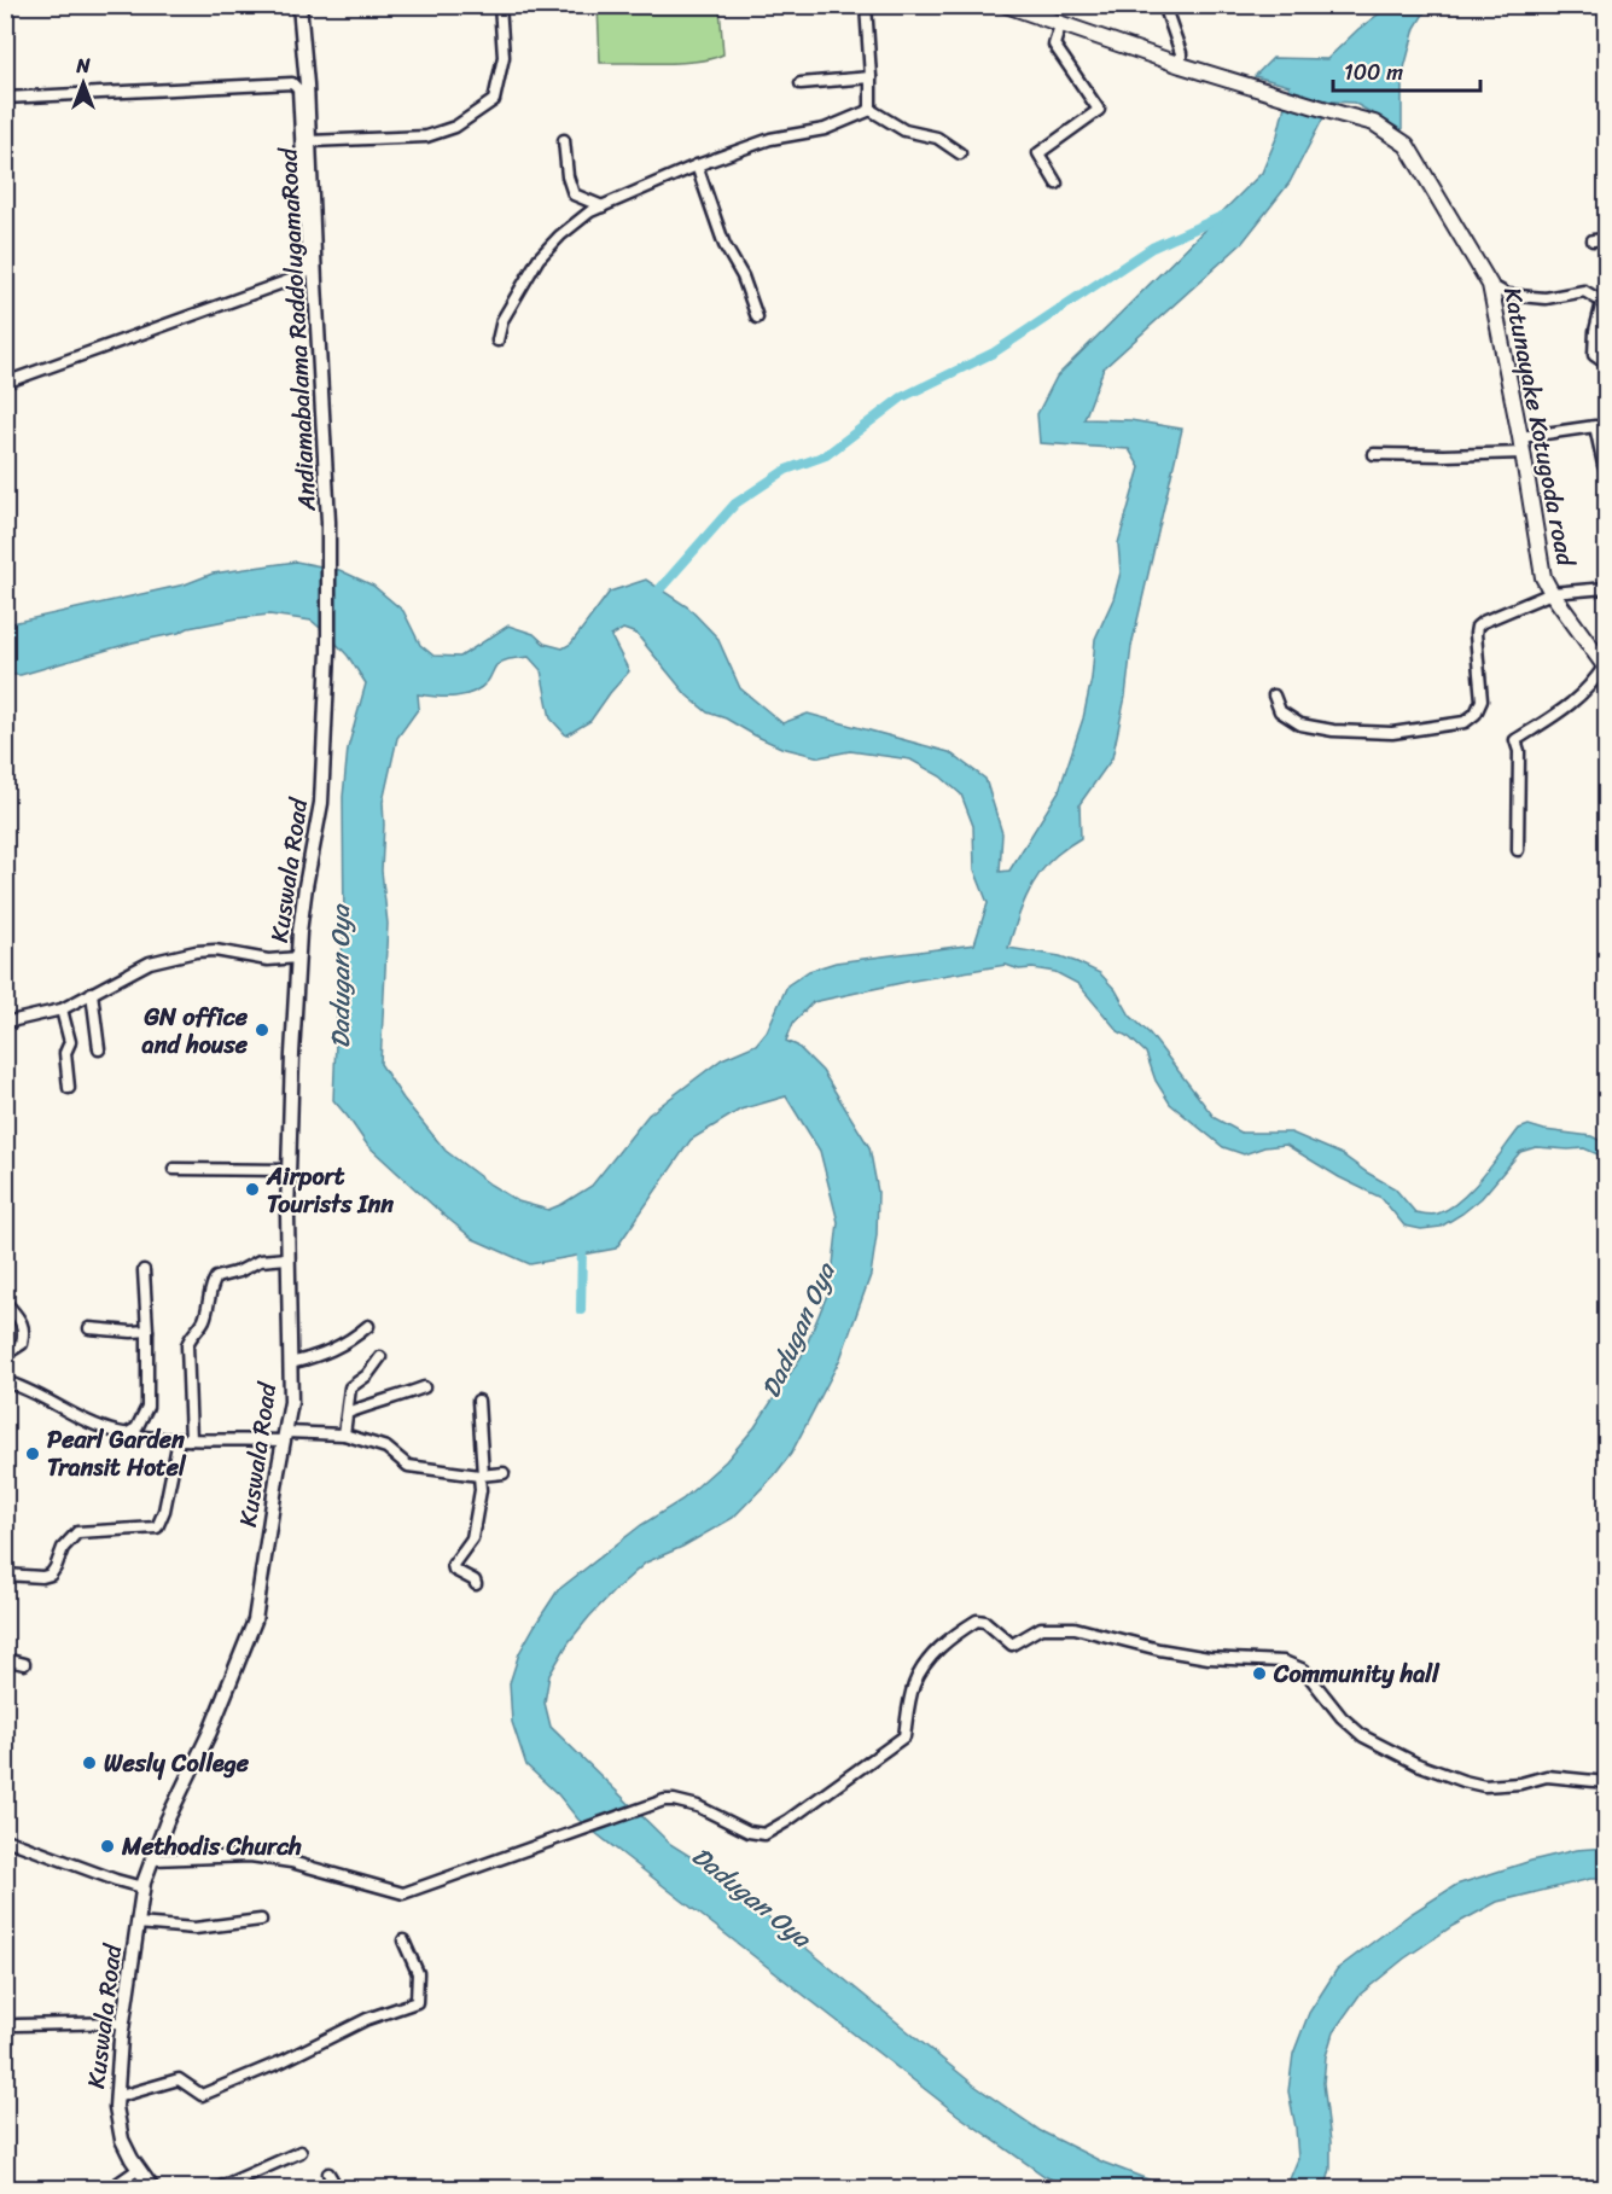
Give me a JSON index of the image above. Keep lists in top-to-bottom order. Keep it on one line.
{"streets":{"main road":["Katunayake Kotugoda road"],"street":["Andiamabalama RaddolugamaRoad","Kuswala Road"]},"crossings":[["Andiamabalama RaddolugamaRoad","Kuswala Road"]],"water":["Dadugan Oya"],"places":["GN office and house","Airport Tourists Inn","Pearl Garden Transit Hotel","Community hall","Wesly College","Methodis Church"],"scale_bar":"100 m","north":"top"}
